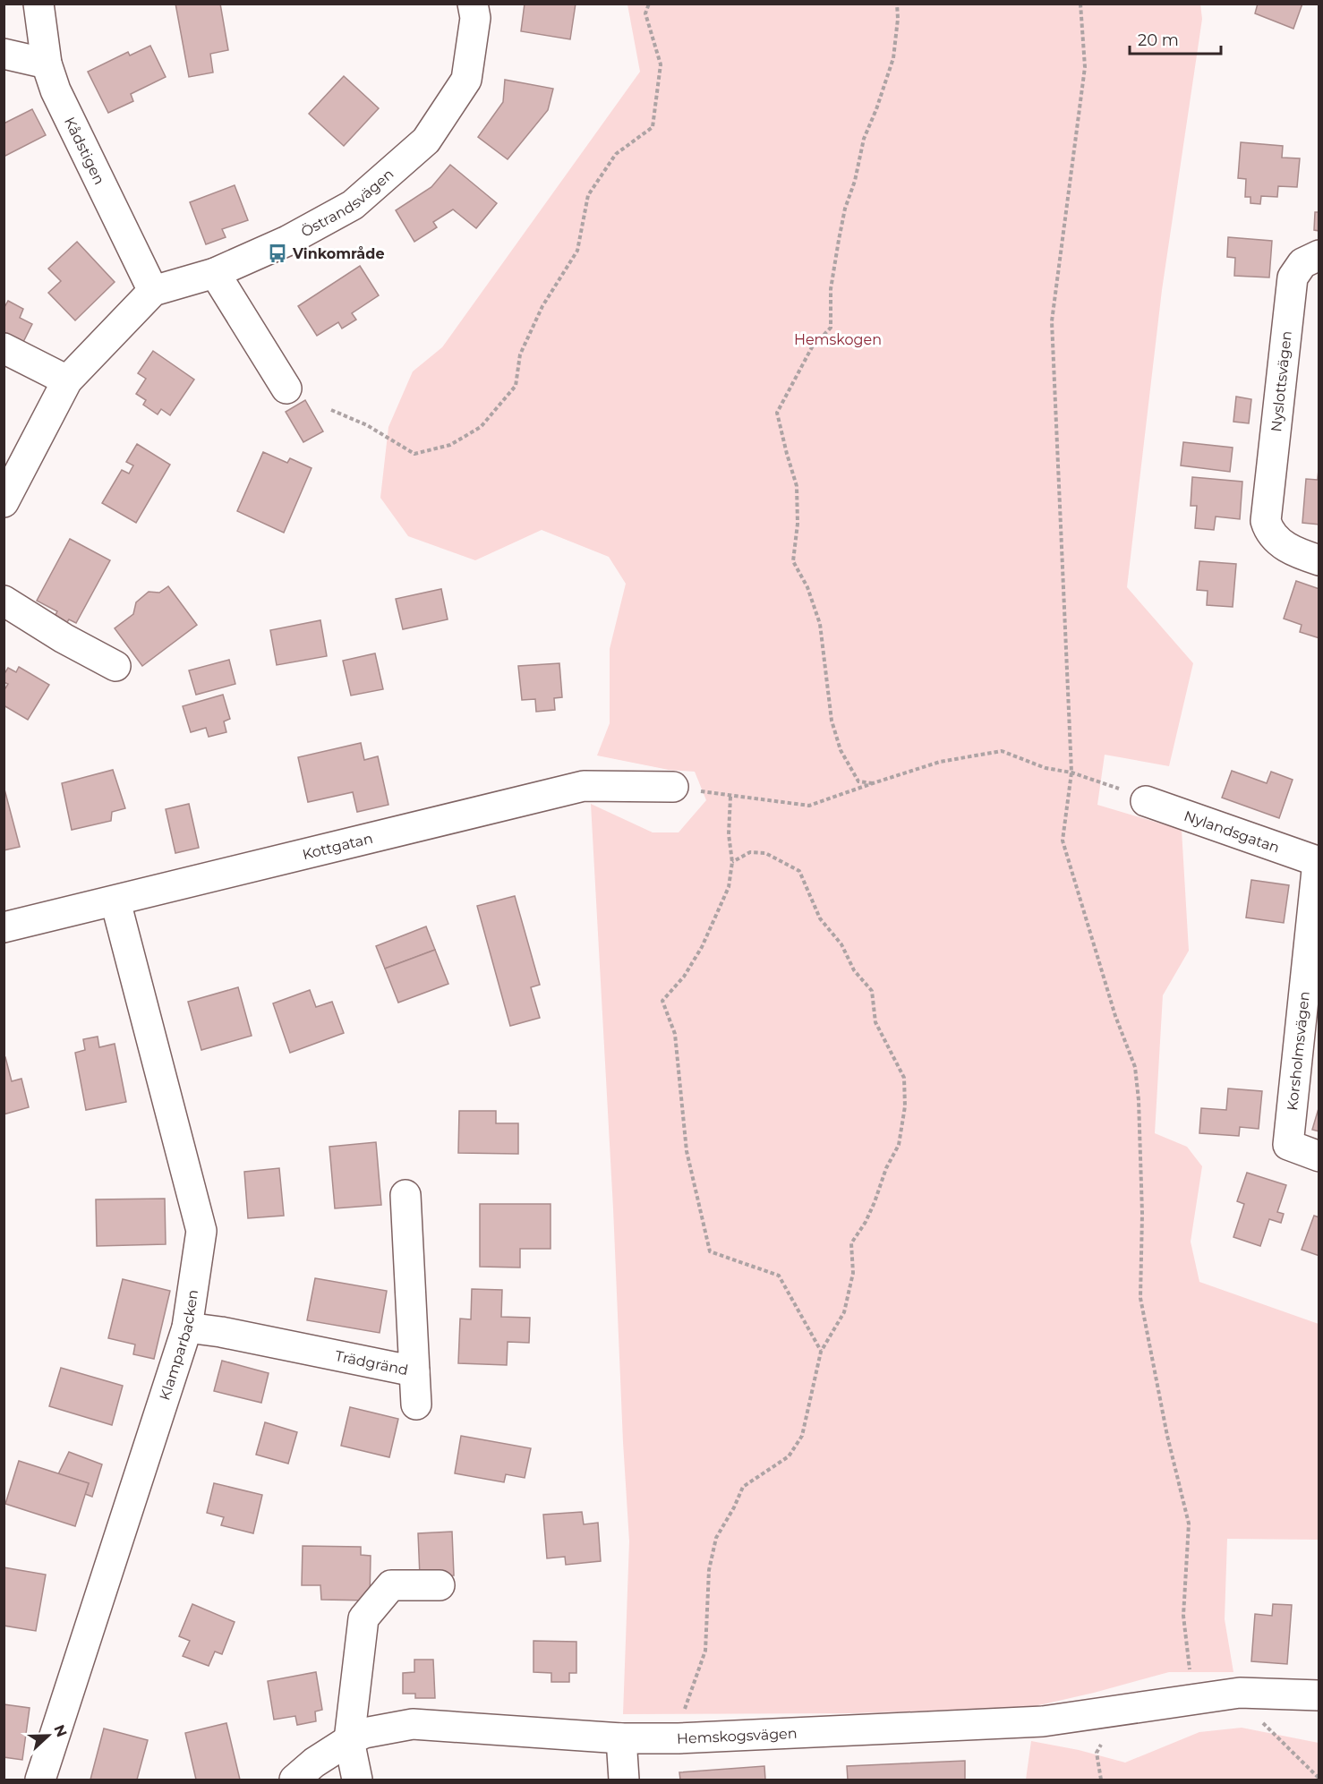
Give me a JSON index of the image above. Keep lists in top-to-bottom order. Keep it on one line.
{"streets":{"street":["Kådstigen","Östrandsvägen","Nyslottsvägen","Nylandsgatan","Kottgatan","Korsholmsvägen","Klamparbacken","Trädgränd","Hemskogsvägen"]},"crossings":[["Kådstigen","Östrandsvägen"],["Nylandsgatan","Korsholmsvägen"],["Kottgatan","Klamparbacken"],["Klamparbacken","Trädgränd"]],"parks":["Hemskogen"],"places":{"bus stop":["Vinkområde"]},"scale_bar":"20 m","north":"right"}
